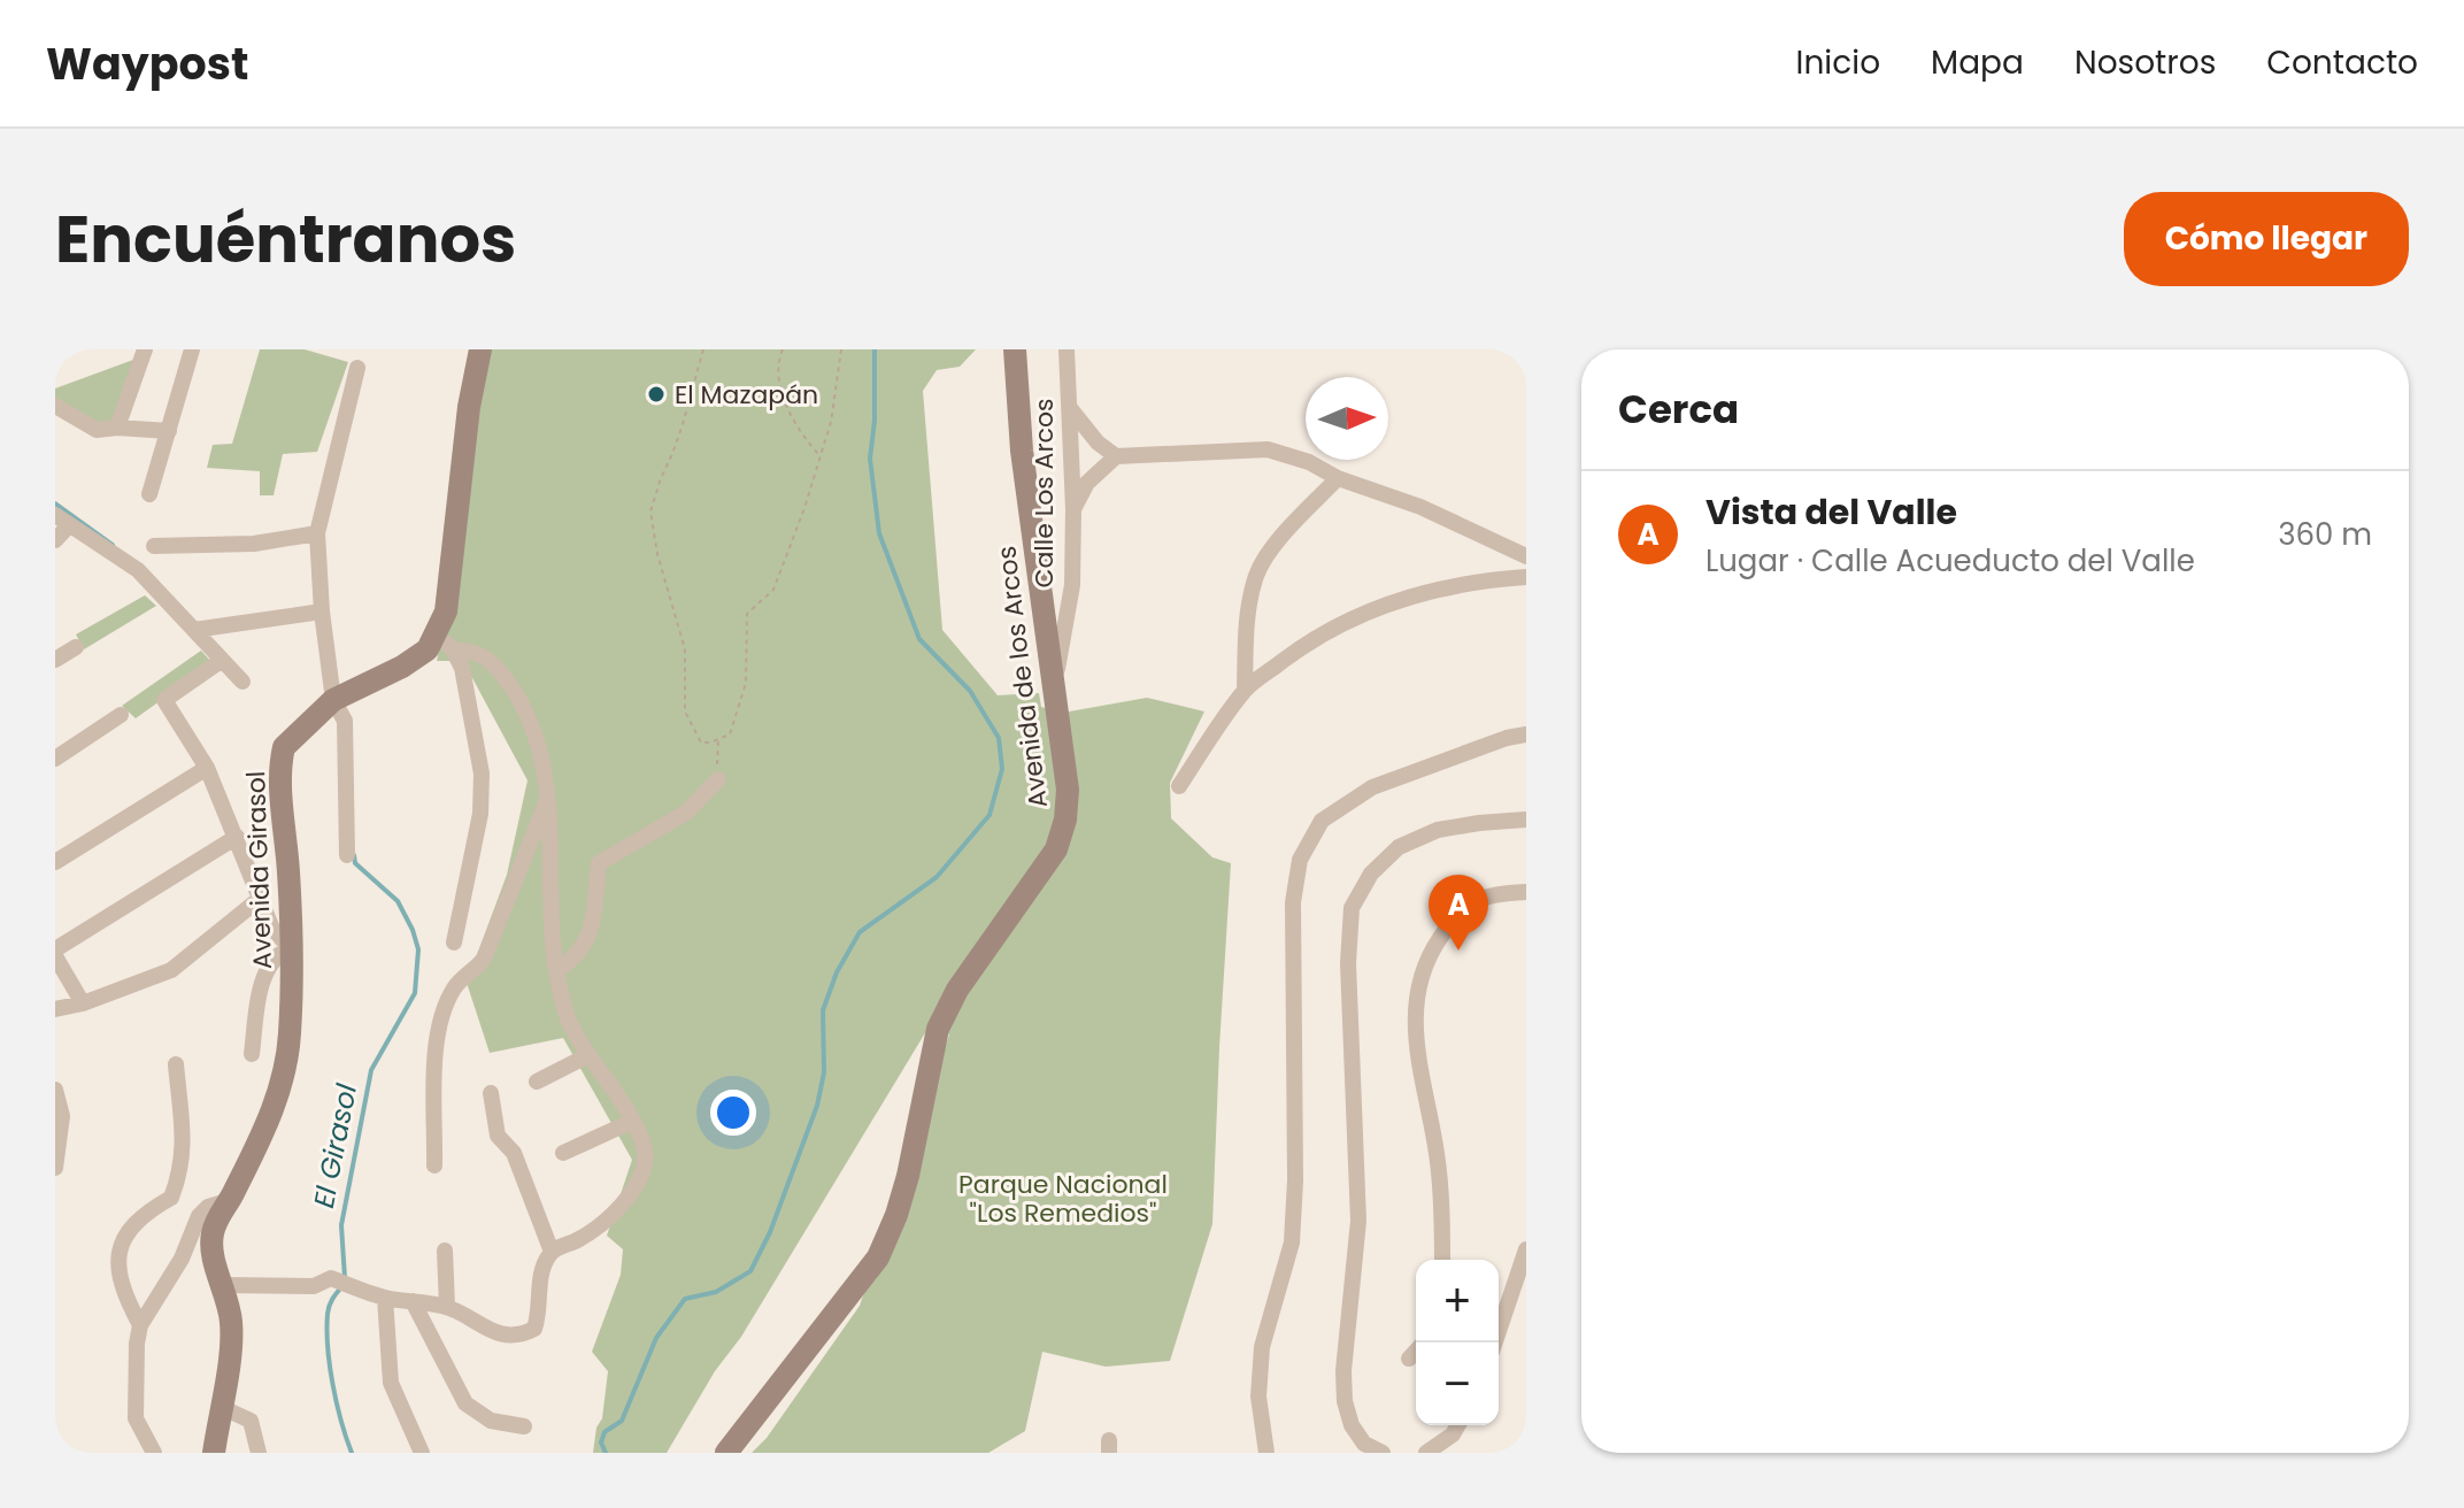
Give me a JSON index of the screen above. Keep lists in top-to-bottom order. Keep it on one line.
{"streets":{"street":["Calle Los Arcos","Avenida de los Arcos","Avenida Girasol"]},"crossings":[["Calle Los Arcos","Avenida de los Arcos"]],"water":["El Girasol"],"parks":["Parque Nacional \"Los Remedios\""],"places":["El Mazapán"],"north":"right","page":{"header":"Waypost","nav":["Inicio","Mapa","Nosotros","Contacto"],"title":"Encuéntranos","buttons":"Cómo llegar","heading":"Cerca","list":[{"mark":"A","name":"Vista del Valle","note":"Lugar · Calle Acueducto del Valle","value":"360 m"}],"pins":"A","map_buttons":["+","−"]}}
